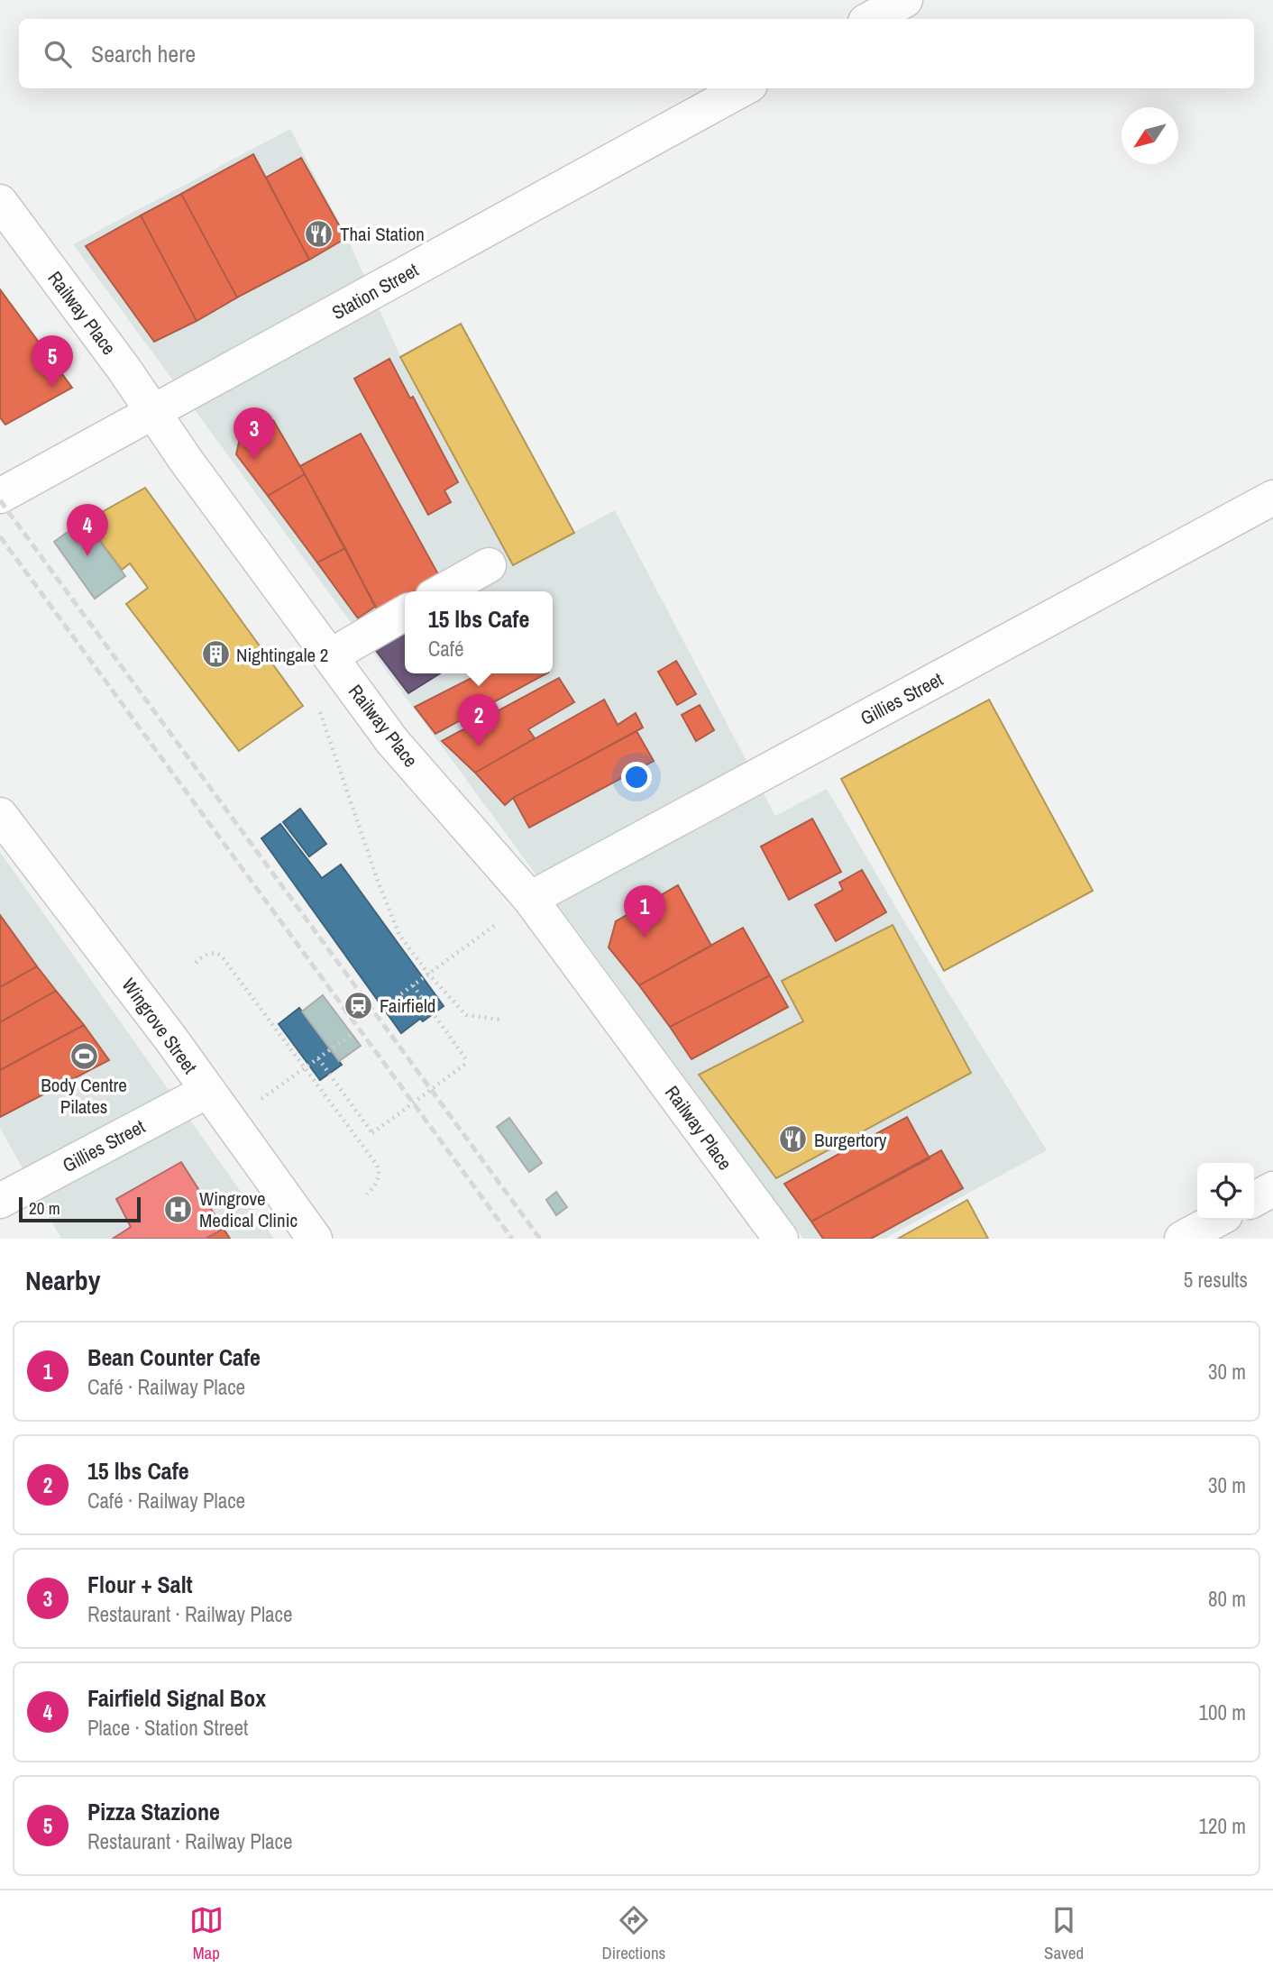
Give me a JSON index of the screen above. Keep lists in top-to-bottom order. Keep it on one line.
{"streets":{"street":["Station Street","Railway Place","Gillies Street","Wingrove Street"]},"crossings":[["Station Street","Railway Place"],["Railway Place","Gillies Street"],["Gillies Street","Wingrove Street"]],"places":{"restaurant":["Thai Station","Burgertory"],"building":["Nightingale 2"],"station":["Fairfield"],"sports":["Body Centre Pilates"],"hospital":["Wingrove Medical Clinic"]},"scale_bar":"20 m","north":"bottom left","page":{"search":"Search here","pins":["5","3","4","2","1"],"popup":["15 lbs Cafe","Café"],"scale":"20 m","heading":["Nearby","5 results"],"list":[{"mark":"1","name":"Bean Counter Cafe","note":"Café · Railway Place","value":"30 m"},{"mark":"2","name":"15 lbs Cafe","note":"Café · Railway Place","value":"30 m"},{"mark":"3","name":"Flour + Salt","note":"Restaurant · Railway Place","value":"80 m"},{"mark":"4","name":"Fairfield Signal Box","note":"Place · Station Street","value":"100 m"},{"mark":"5","name":"Pizza Stazione","note":"Restaurant · Railway Place","value":"120 m"}],"nav":["Map","Directions","Saved"]}}
